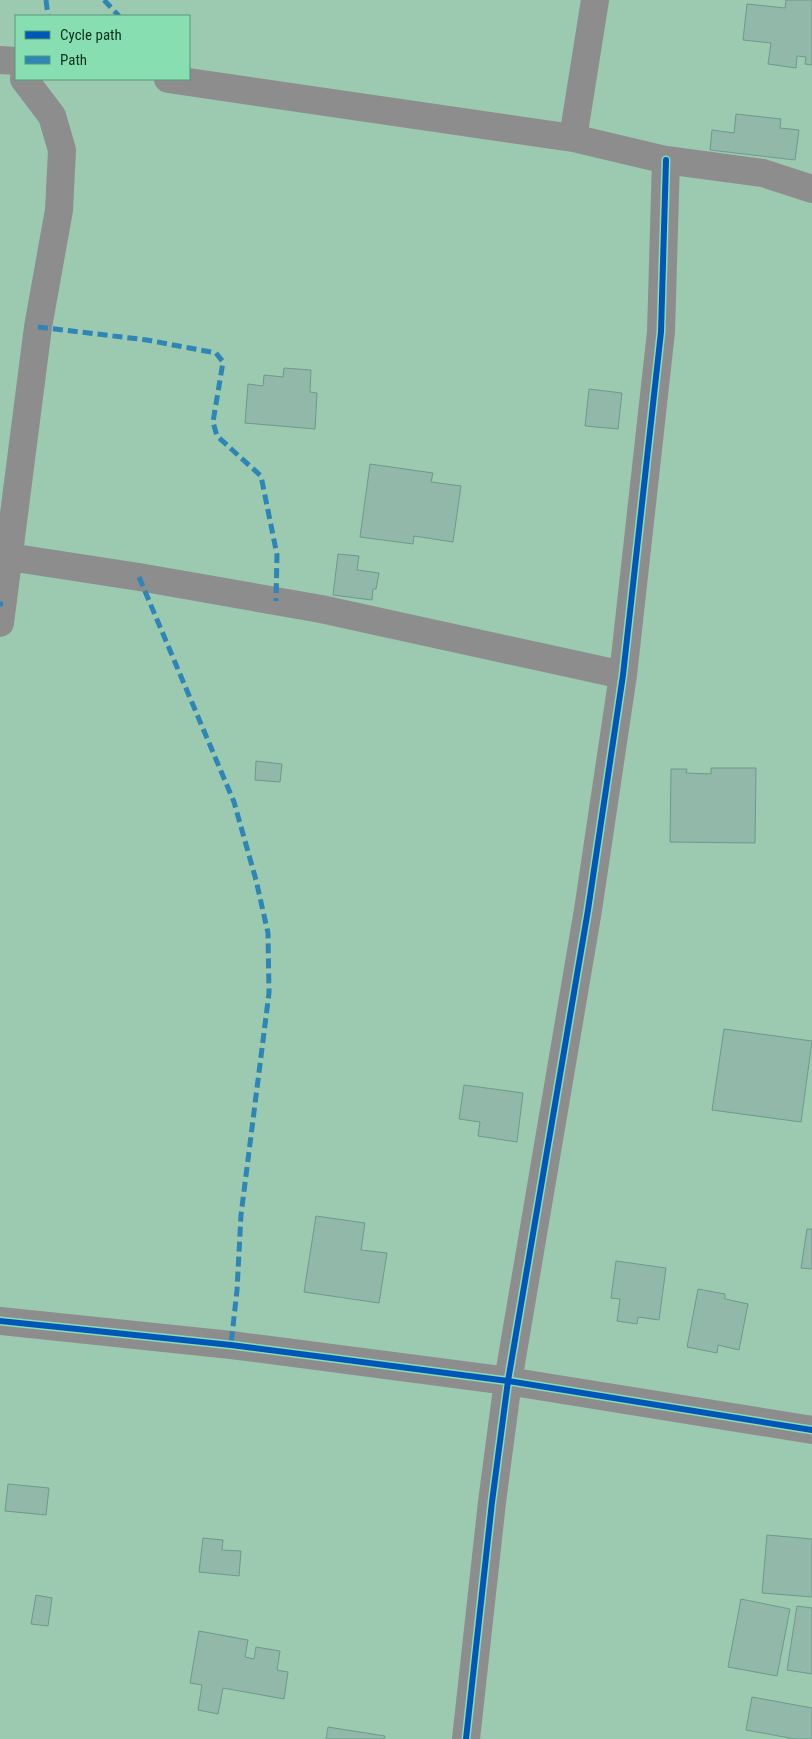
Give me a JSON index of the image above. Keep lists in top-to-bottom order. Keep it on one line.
{"legend":["Cycle path","Path"]}
